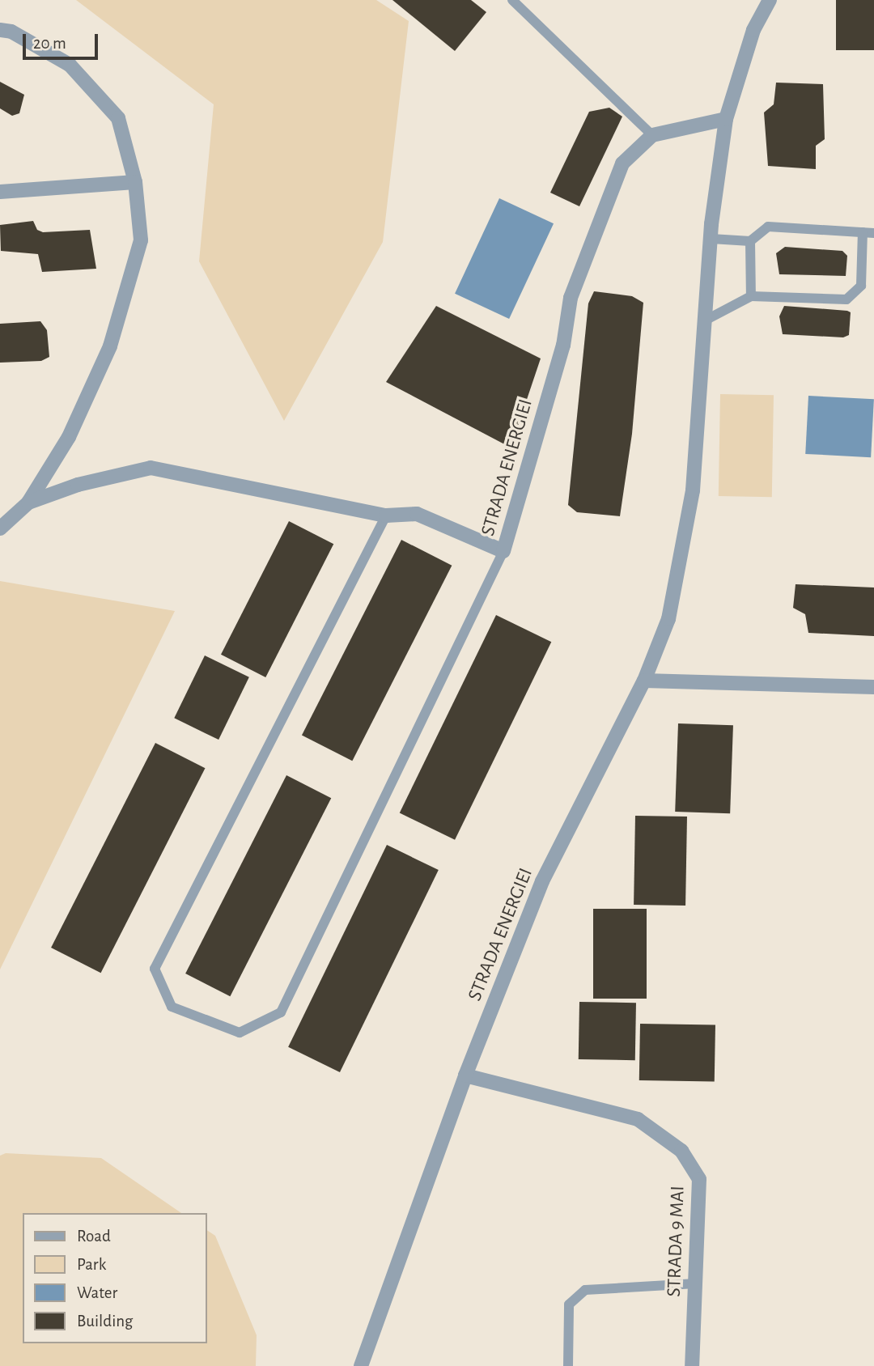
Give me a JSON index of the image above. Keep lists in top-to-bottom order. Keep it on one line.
{"streets":{"street":["STRADA ENERGIEI","STRADA 9 MAI"]},"crossings":[["STRADA ENERGIEI","STRADA 9 MAI"]],"legend":["Road","Park","Water","Building"],"scale_bar":"20 m"}
